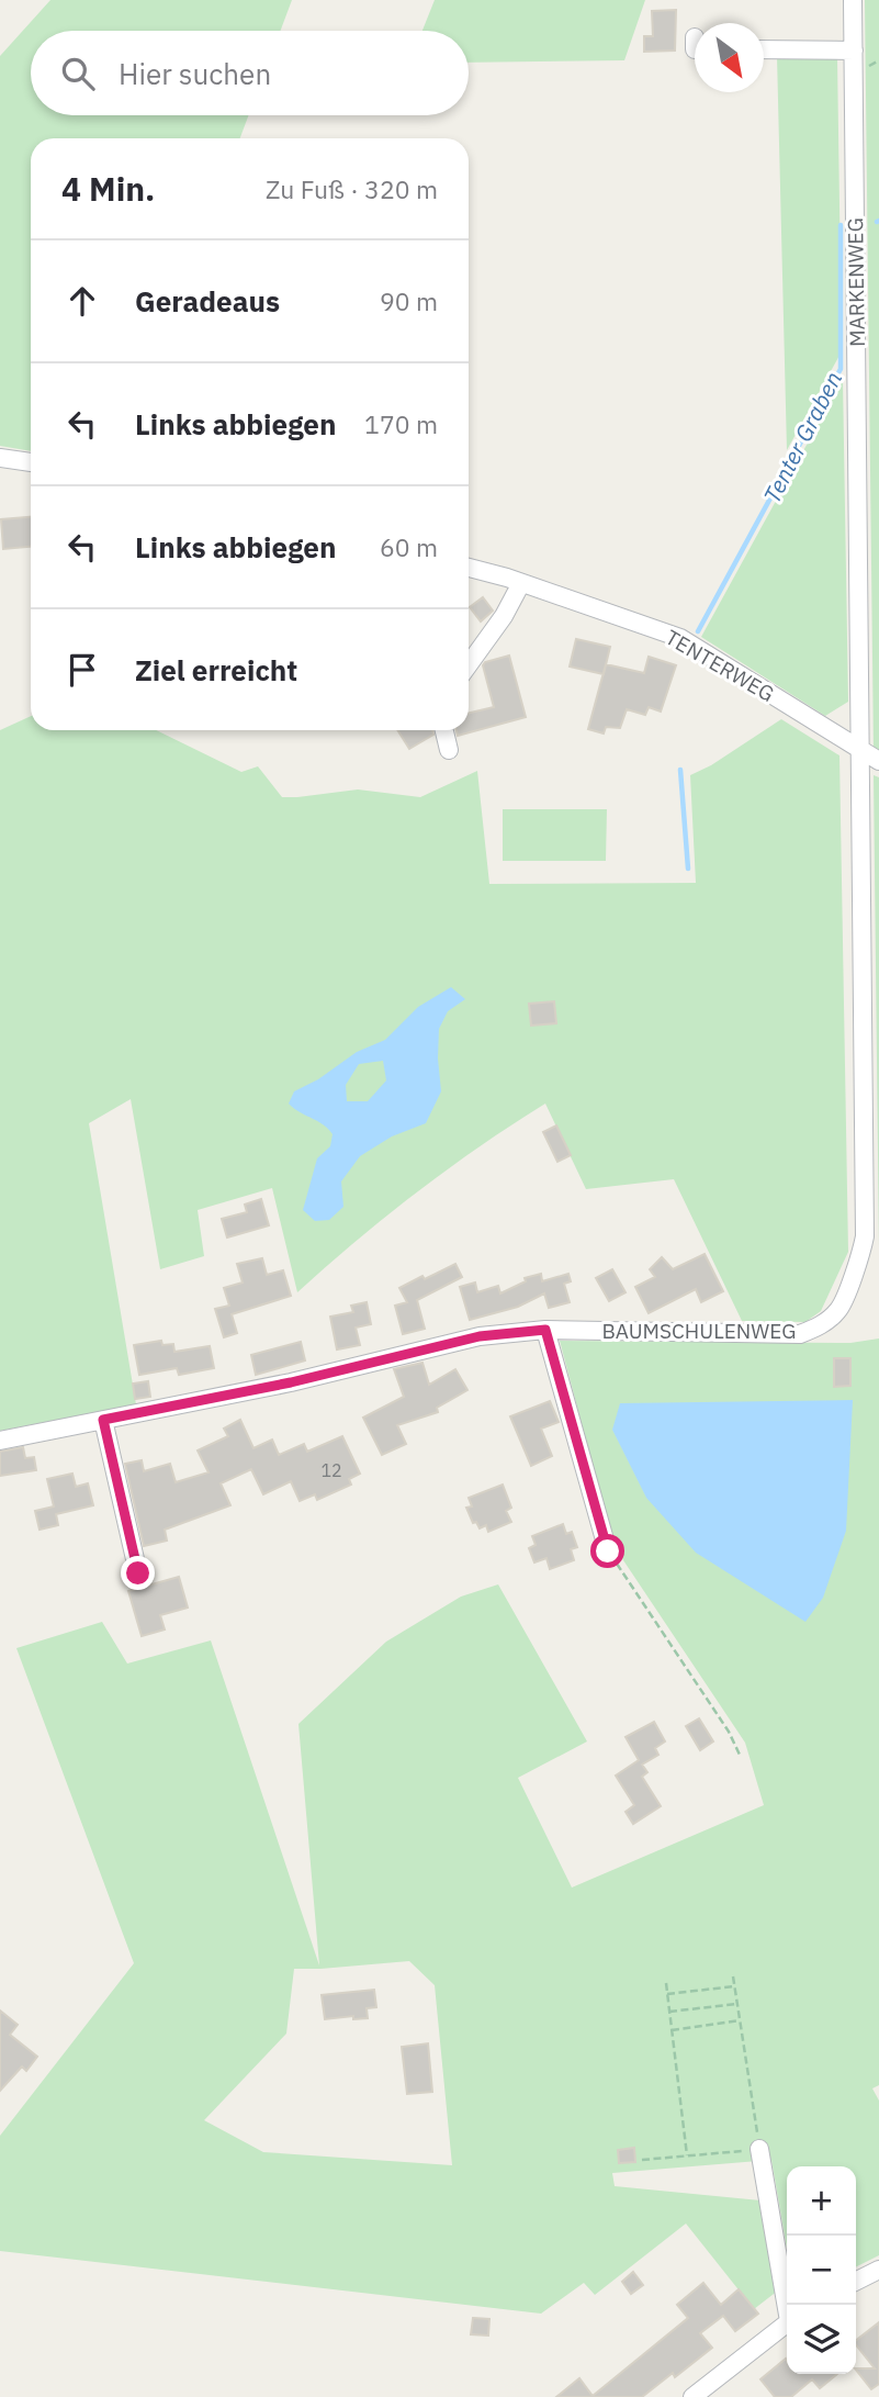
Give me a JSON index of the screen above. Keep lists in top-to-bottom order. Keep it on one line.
{"streets":{"street":["MARKENWEG","TENTERWEG","BAUMSCHULENWEG"]},"crossings":[["MARKENWEG","TENTERWEG"],["MARKENWEG","BAUMSCHULENWEG"],["TENTERWEG","BAUMSCHULENWEG"]],"water":["Tenter Graben"],"house_numbers":["12"],"north":"bottom right","page":{"search":"Hier suchen","heading":["4 Min.","Zu Fuß · 320 m"],"list":[["Geradeaus","90 m"],["Links abbiegen","170 m"],["Links abbiegen","60 m"],"Ziel erreicht"],"map_buttons":["+","−"]}}
